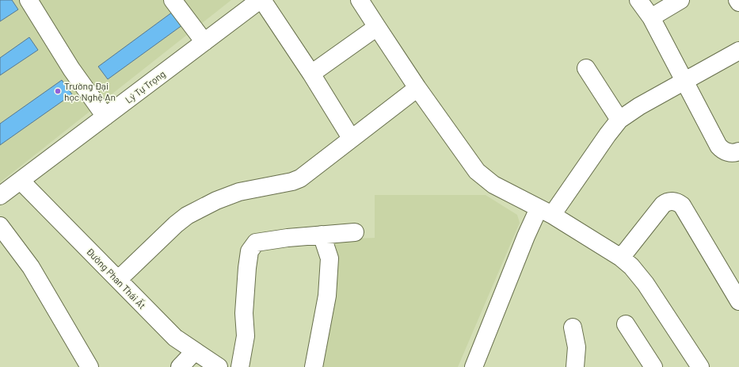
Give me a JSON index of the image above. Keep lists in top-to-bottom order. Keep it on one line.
{"streets":{"street":["Lý Tự Trọng","Đường Phan Thái Ất"]},"crossings":[["Lý Tự Trọng","Đường Phan Thái Ất"]],"places":["Trường Đại học Nghệ An"]}
